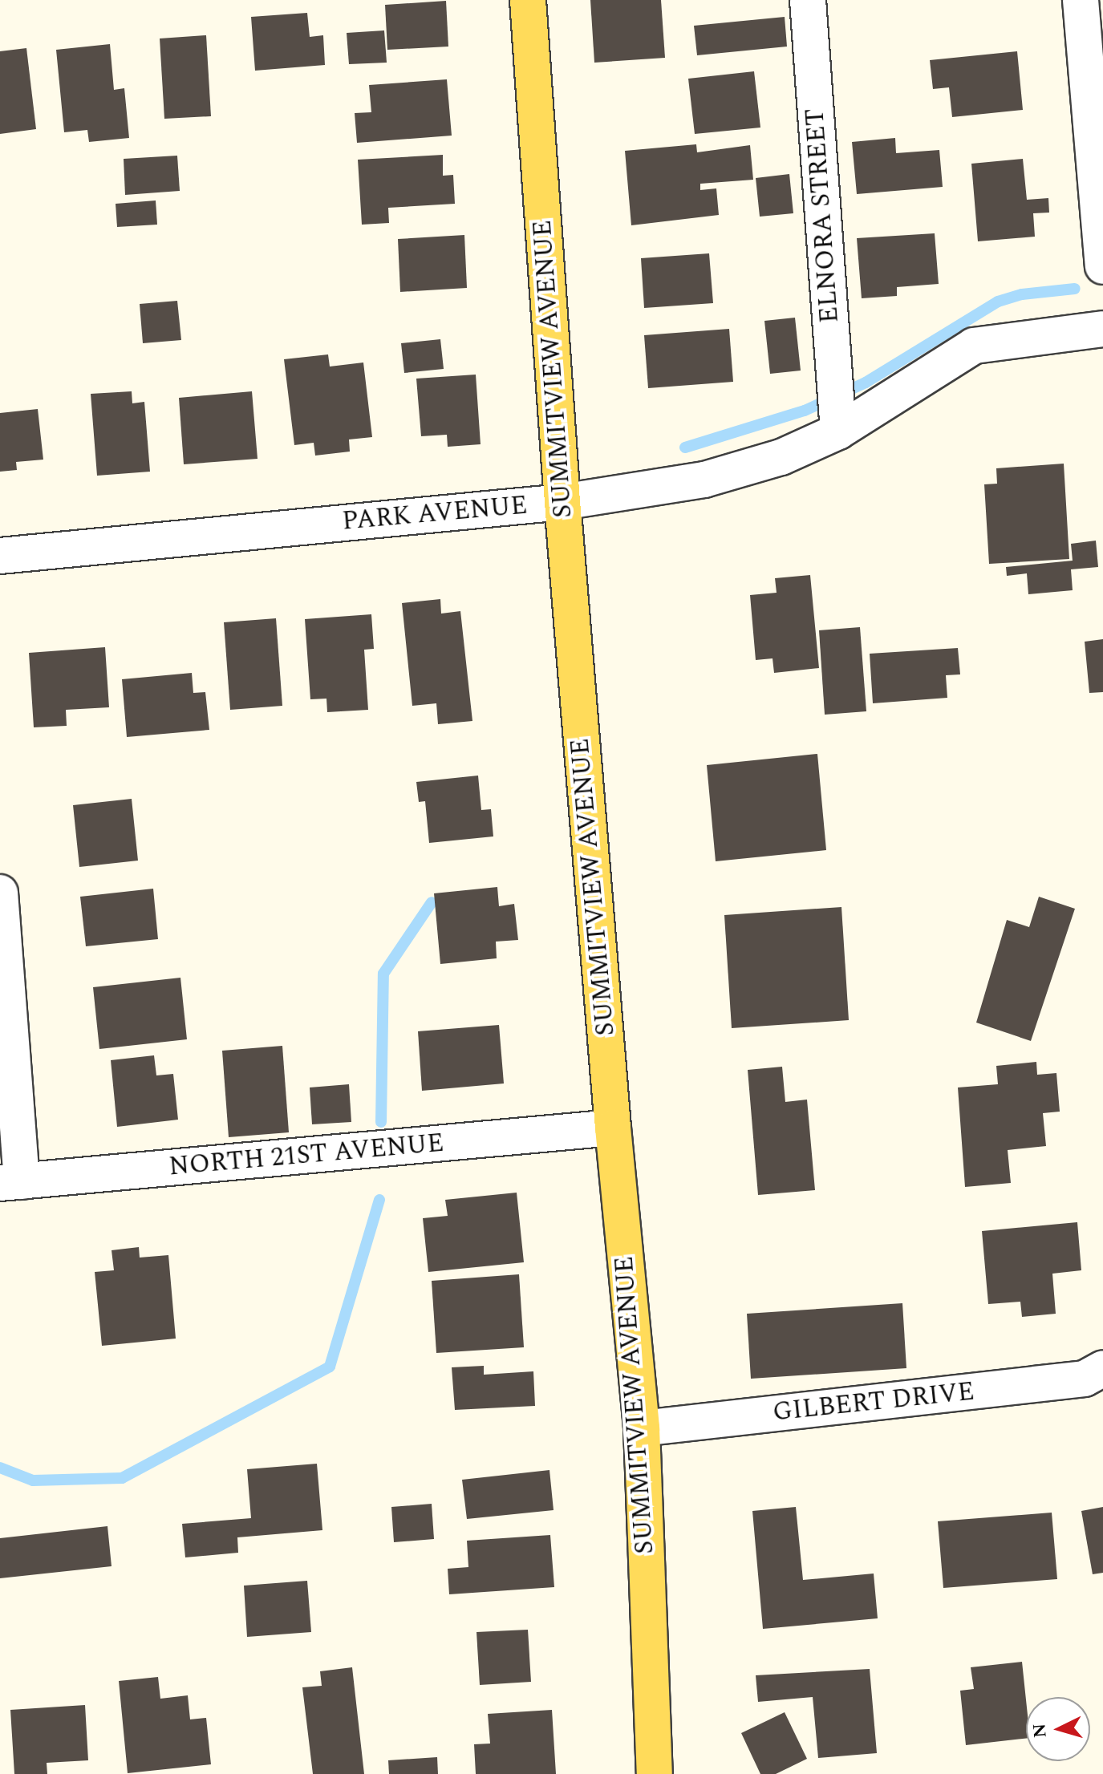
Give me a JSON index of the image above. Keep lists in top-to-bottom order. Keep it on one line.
{"streets":{"main road":["SUMMITVIEW AVENUE"],"street":["ELNORA STREET","PARK AVENUE","NORTH 21ST AVENUE","GILBERT DRIVE"]},"crossings":[["ELNORA STREET","PARK AVENUE"],["SUMMITVIEW AVENUE","PARK AVENUE"],["SUMMITVIEW AVENUE","NORTH 21ST AVENUE"],["SUMMITVIEW AVENUE","GILBERT DRIVE"]],"north":"left"}
